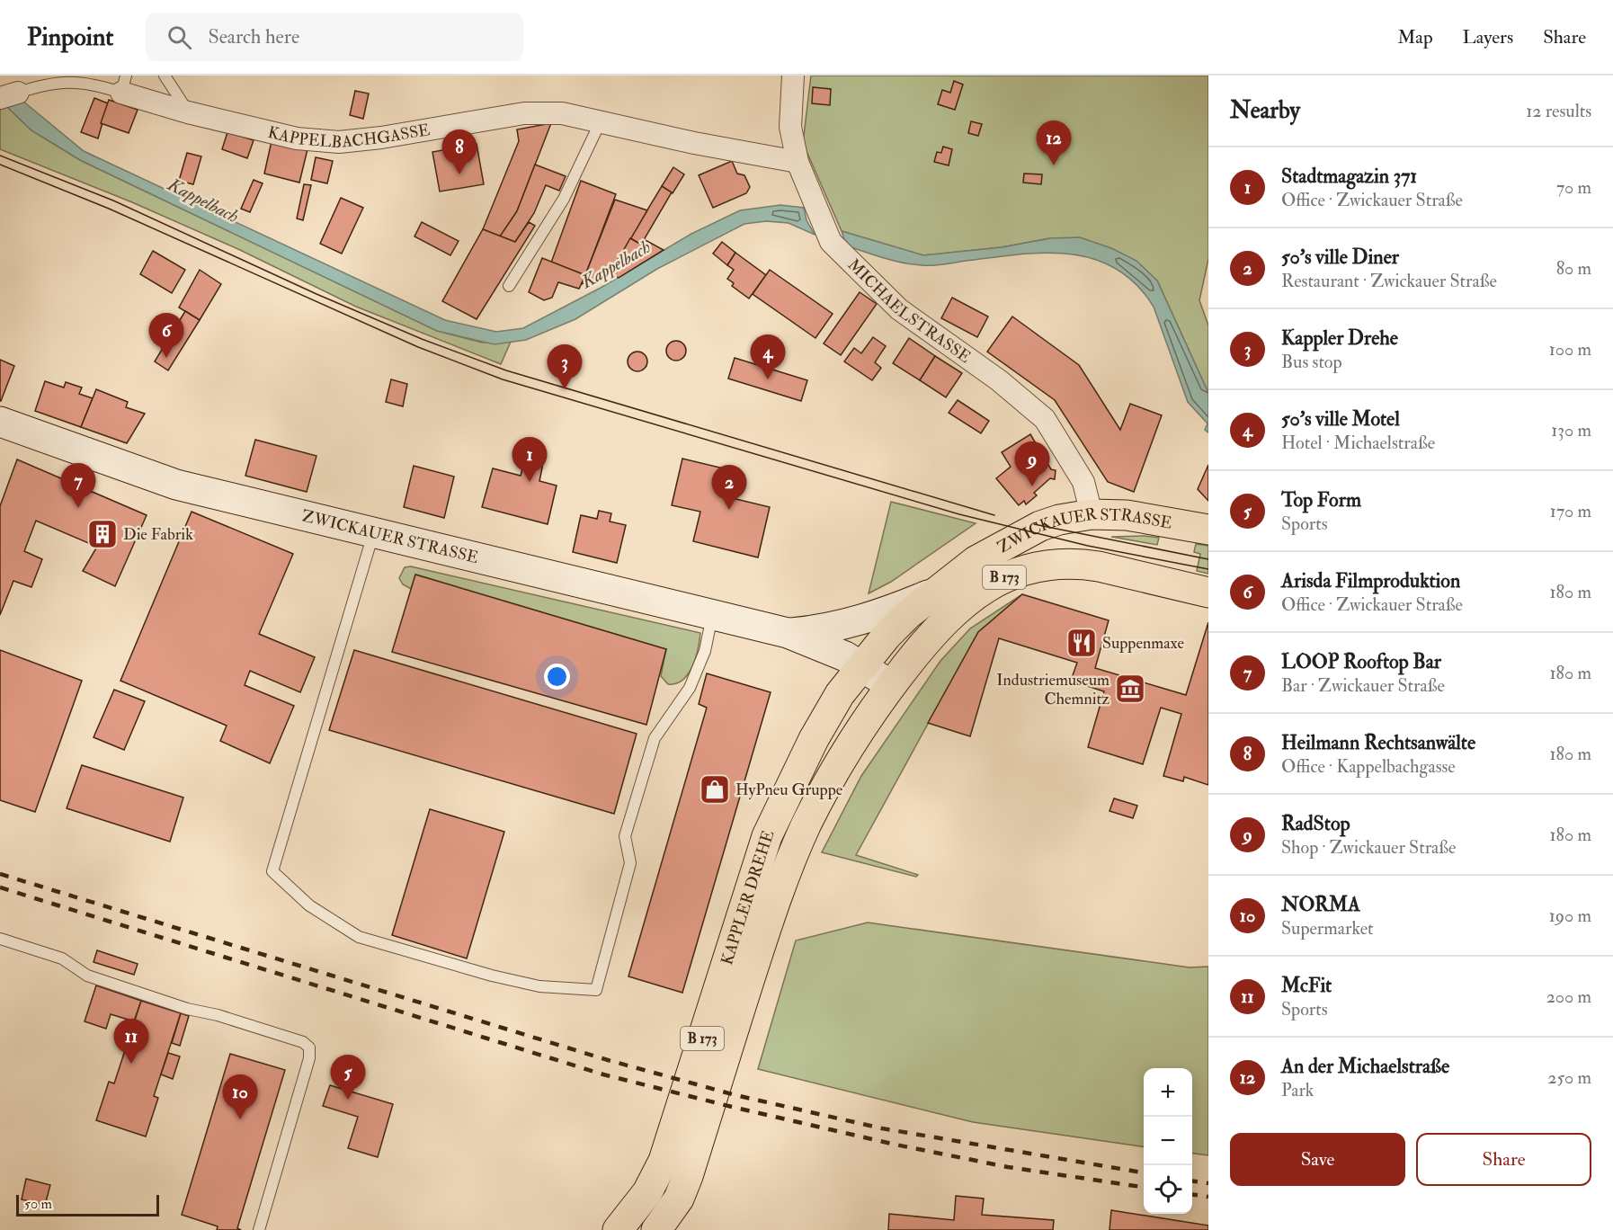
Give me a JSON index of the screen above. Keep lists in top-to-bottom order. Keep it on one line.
{"streets":{"main road":["ZWICKAUER STRASSE","B 173","KAPPLER DREHE"],"street":["KAPPELBACHGASSE","MICHAELSTRASSE"]},"crossings":[["KAPPELBACHGASSE","MICHAELSTRASSE"],["MICHAELSTRASSE","ZWICKAUER STRASSE"],["ZWICKAUER STRASSE","KAPPLER DREHE"]],"water":["Kappelbach"],"places":{"building":["Die Fabrik"],"restaurant":["Suppenmaxe"],"museum":["Industriemuseum Chemnitz"],"shop":["HyPneu Gruppe"]},"scale_bar":"50 m","page":{"header":"Pinpoint","search":"Search here","nav":["Map","Layers","Share"],"heading":["Nearby","12 results"],"pins":["12","8","6","4","3","1","9","7","2","11","5","10"],"list":[{"mark":"1","name":"Stadtmagazin 371","note":"Office · Zwickauer Straße","value":"70 m"},{"mark":"2","name":"50's ville Diner","note":"Restaurant · Zwickauer Straße","value":"80 m"},{"mark":"3","name":"Kappler Drehe","note":"Bus stop","value":"100 m"},{"mark":"4","name":"50’s ville Motel","note":"Hotel · Michaelstraße","value":"130 m"},{"mark":"5","name":"Top Form","note":"Sports","value":"170 m"},{"mark":"6","name":"Arisda Filmproduktion","note":"Office · Zwickauer Straße","value":"180 m"},{"mark":"7","name":"LOOP Rooftop Bar","note":"Bar · Zwickauer Straße","value":"180 m"},{"mark":"8","name":"Heilmann Rechtsanwälte","note":"Office · Kappelbachgasse","value":"180 m"},{"mark":"9","name":"RadStop","note":"Shop · Zwickauer Straße","value":"180 m"},{"mark":"10","name":"NORMA","note":"Supermarket","value":"190 m"},{"mark":"11","name":"McFit","note":"Sports","value":"200 m"},{"mark":"12","name":"An der Michaelstraße","note":"Park","value":"250 m"}],"map_buttons":["+","−"],"buttons":["Save","Share"],"scale":"50 m"}}
